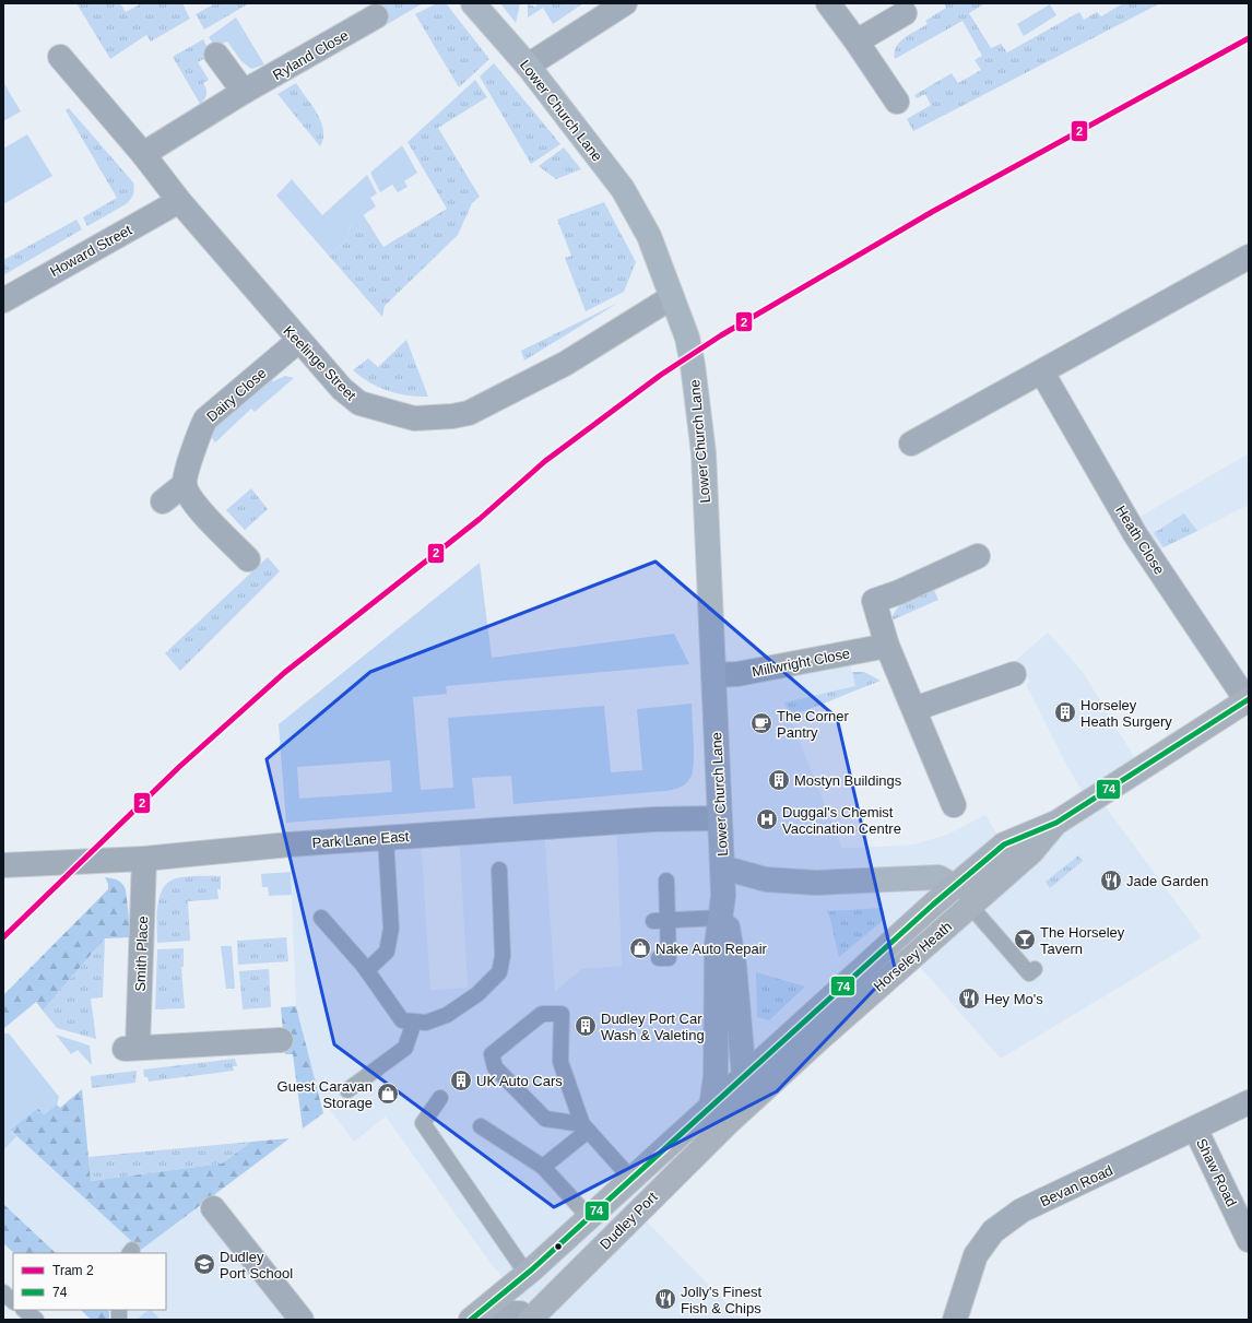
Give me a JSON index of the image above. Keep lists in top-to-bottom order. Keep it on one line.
{"streets":{"highway":["Horseley Heath","Dudley Port"],"main road":["Lower Church Lane"],"street":["Ryland Close","Howard Street","Keelinge Street","Dairy Close","Heath Close","Millwright Close","Park Lane East","Smith Place","Shaw Road","Bevan Road"]},"crossings":[["Ryland Close","Keelinge Street"],["Lower Church Lane","Keelinge Street"],["Lower Church Lane","Millwright Close"],["Lower Church Lane","Park Lane East"],["Howard Street","Keelinge Street"],["Keelinge Street","Dairy Close"],["Heath Close","Horseley Heath"],["Park Lane East","Smith Place"],["Horseley Heath","Dudley Port"],["Shaw Road","Bevan Road"]],"places":{"building":["Horseley Heath Surgery","Mostyn Buildings","Dudley Port Car Wash & Valeting","UK Auto Cars"],"cafe":["The Corner Pantry"],"hospital":["Duggal's Chemist Vaccination Centre"],"restaurant":["Jade Garden","Hey Mo's","Jolly's Finest Fish & Chips"],"bar":["The Horseley Tavern"],"shop":["Nake Auto Repair","Guest Caravan Storage"],"school or university":["Dudley Port School"]},"lines":["tram line 2","transit line 74"],"legend":["Tram 2","74"]}
